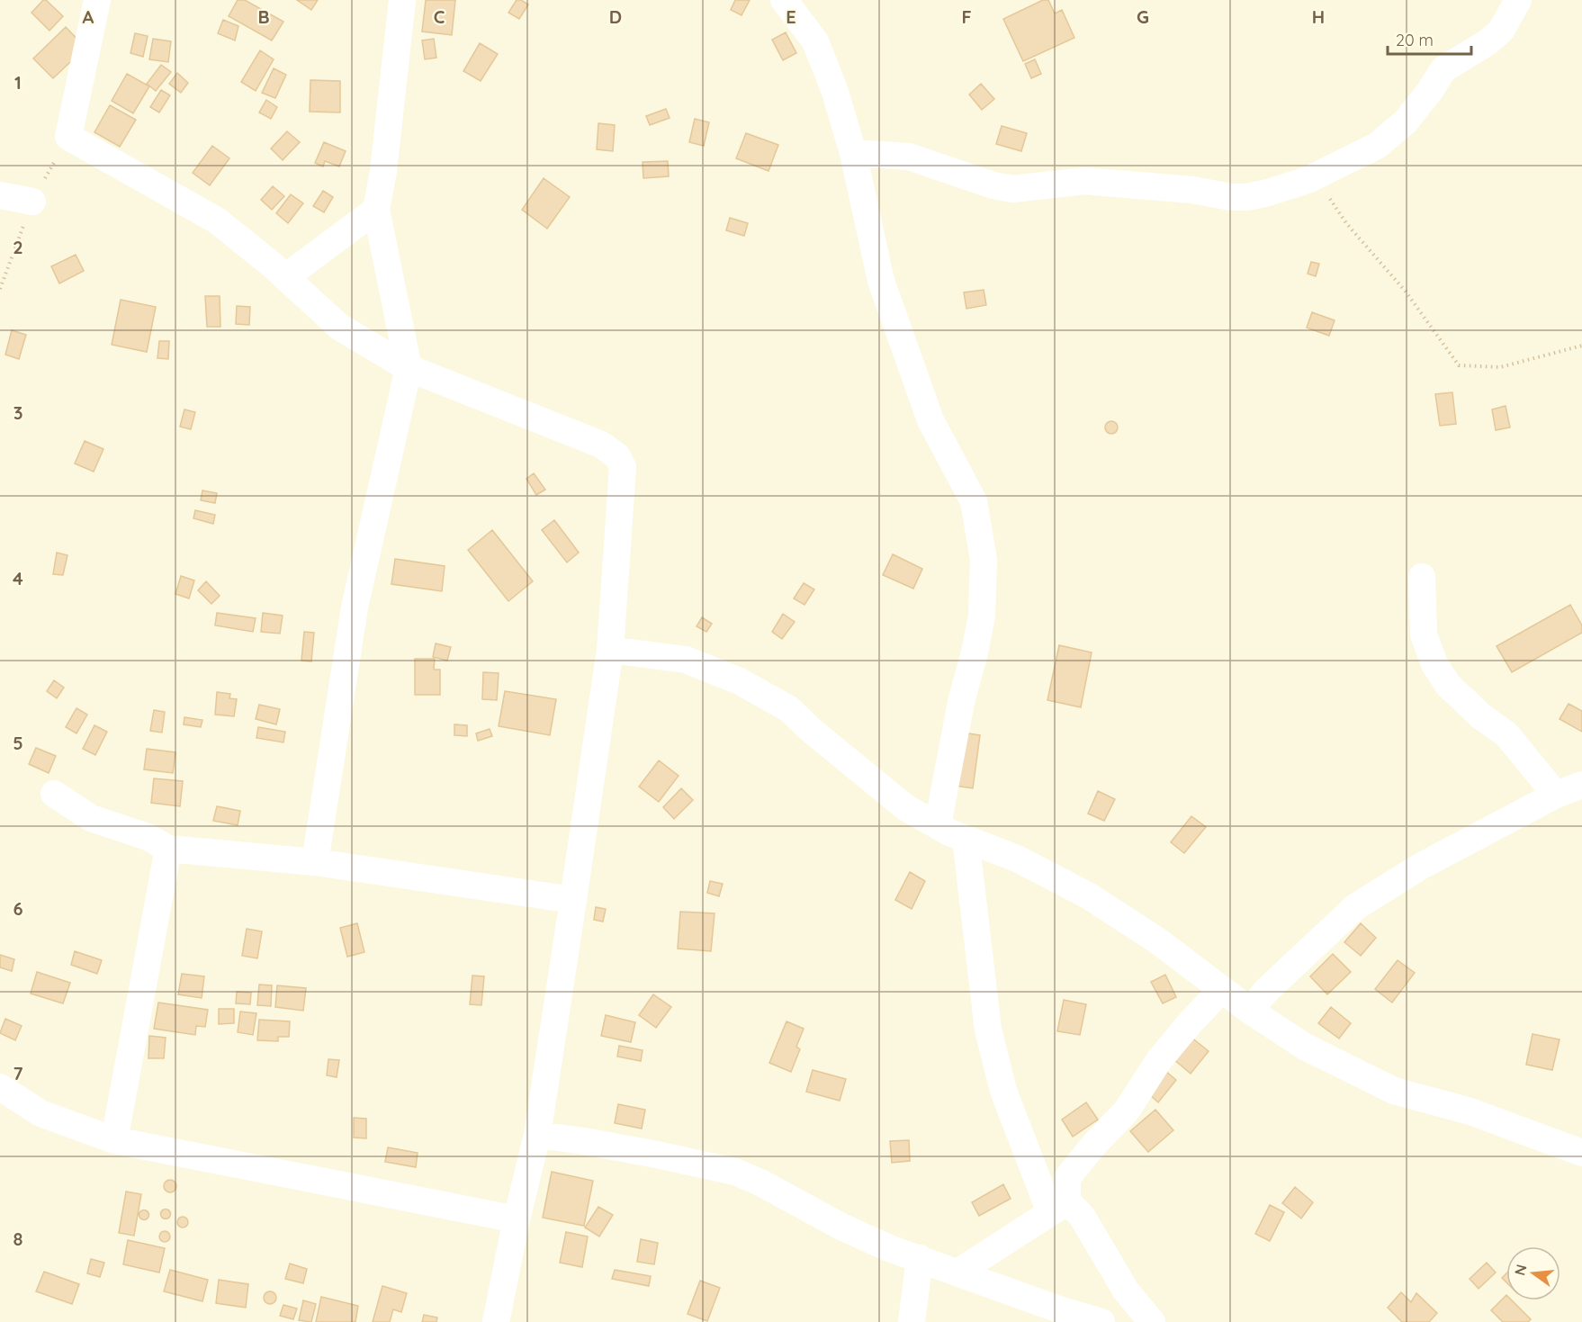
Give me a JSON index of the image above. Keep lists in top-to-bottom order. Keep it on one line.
{"scale_bar":"20 m","north":"left","grid":{"columns":["A","B","C","D","E","F","G","H"],"rows":["1","2","3","4","5","6","7","8"]}}
